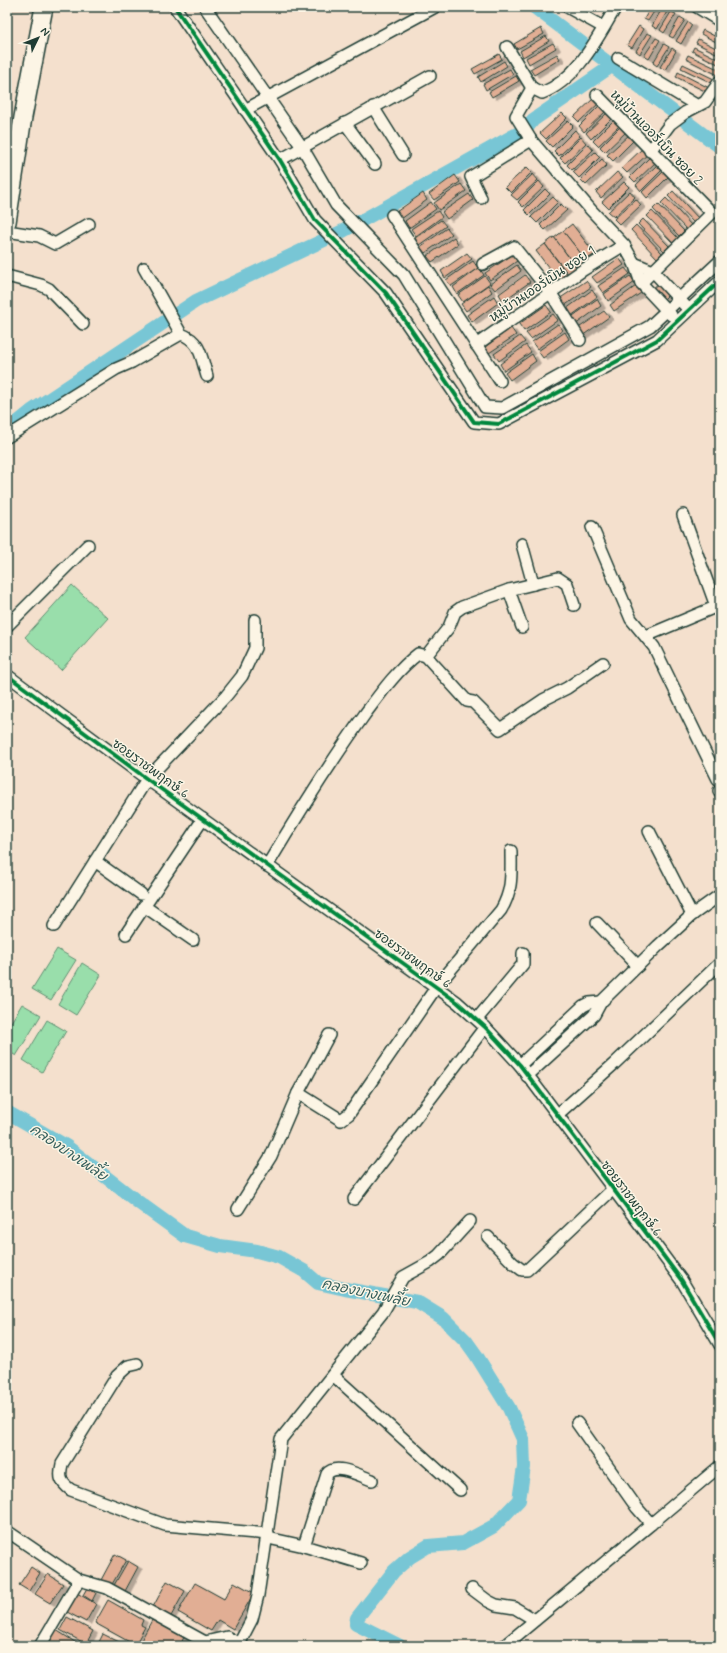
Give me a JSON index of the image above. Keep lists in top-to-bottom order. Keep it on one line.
{"streets":{"street":["หมู่บ้านเออร์เบิน ซอย 2","หมู่บ้านเออร์เบิน ซอย 1","ซอยราชพฤกษ์ 6"]},"water":["คลองบางเพลี้ย"],"north":"top right"}
